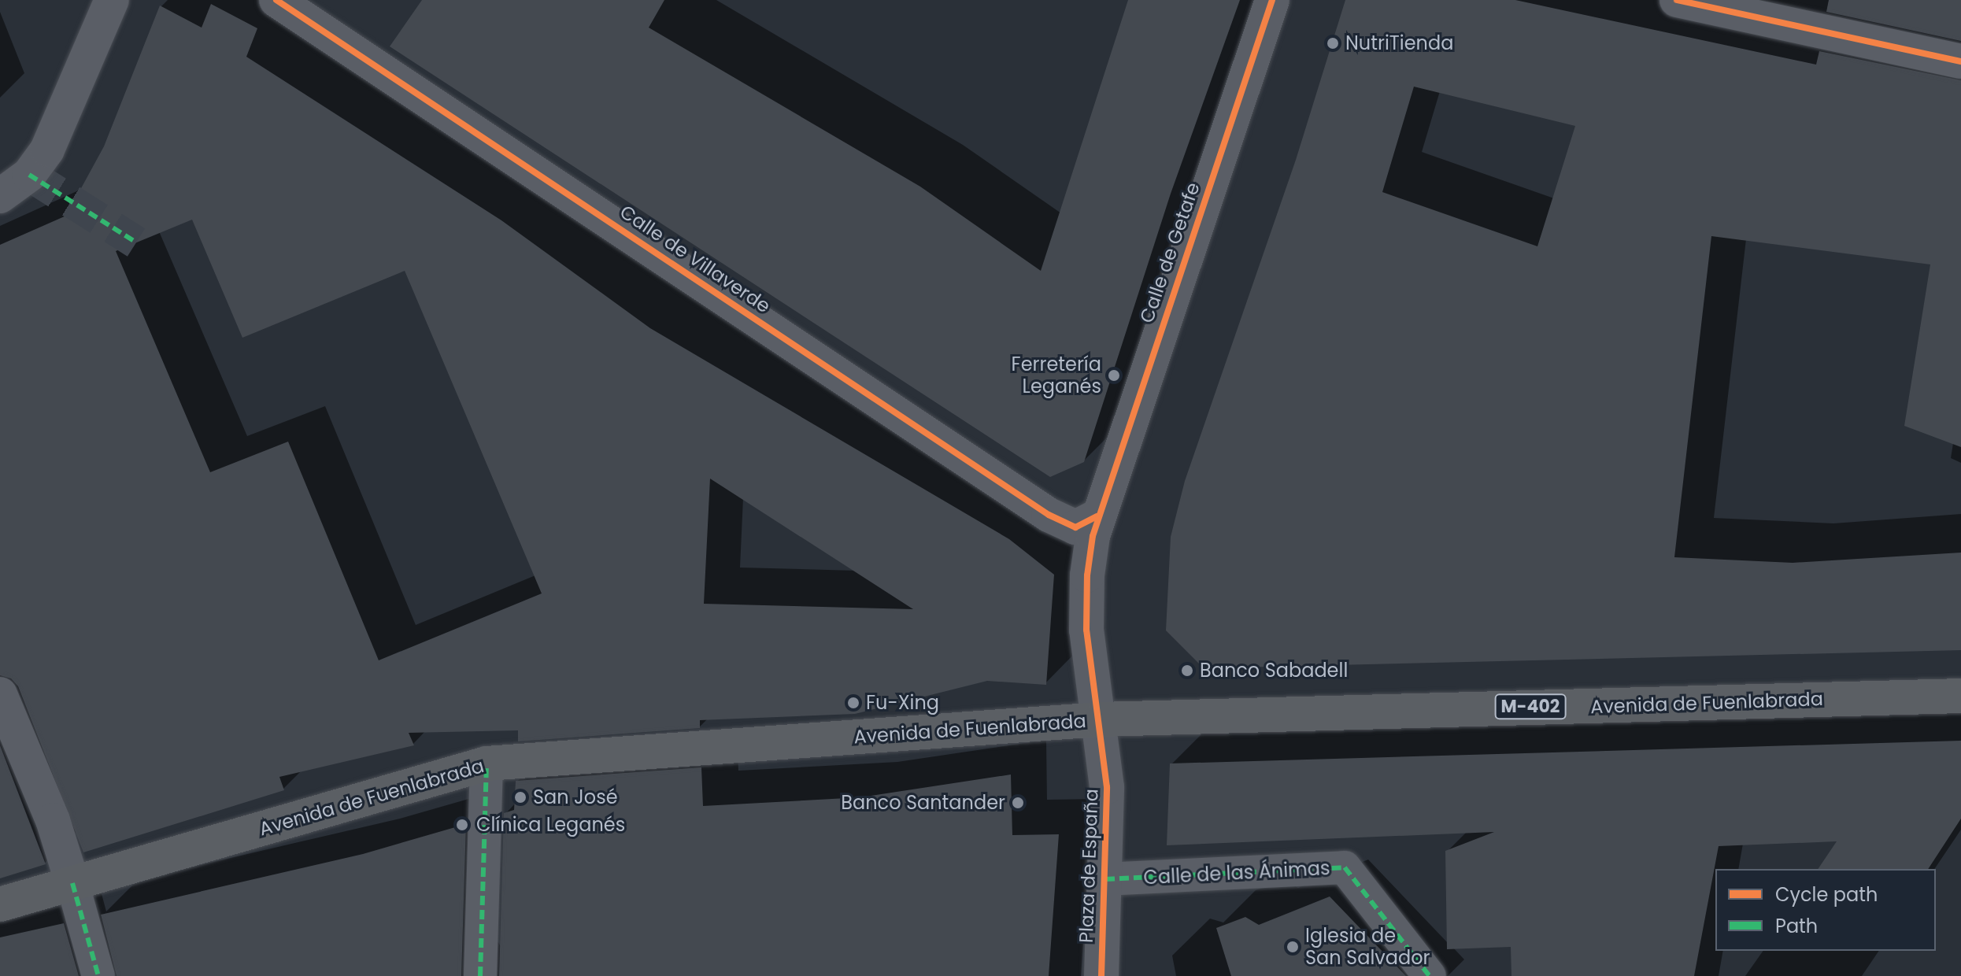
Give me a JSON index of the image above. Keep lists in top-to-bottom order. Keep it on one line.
{"streets":{"highway":["Avenida de Fuenlabrada","M-402"],"street":["Calle de Getafe","Calle de Villaverde","Plaza de España","Calle de las Ánimas"]},"crossings":[["Calle de Getafe","Calle de Villaverde"],["Calle de Getafe","Avenida de Fuenlabrada"],["Calle de Getafe","Plaza de España"],["Avenida de Fuenlabrada","Plaza de España"],["Plaza de España","Calle de las Ánimas"]],"places":["NutriTienda","Ferretería Leganés","Banco Sabadell","Fu-Xing","San José","Banco Santander","Clínica Leganés","Iglesia de San Salvador"],"legend":["Cycle path","Path"]}
